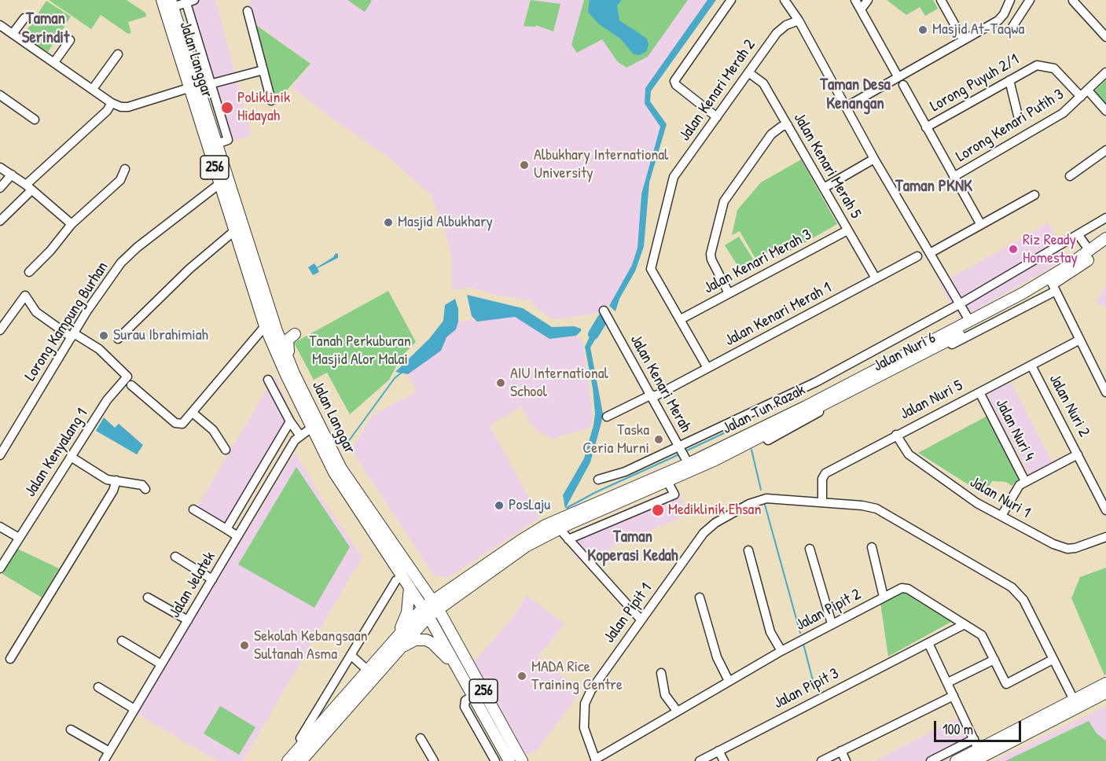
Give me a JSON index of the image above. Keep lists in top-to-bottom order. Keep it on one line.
{"streets":{"main road":["Jalan Langgar","256","Jalan Tun Razak"],"street":["Lorong Puyuh 2/1","Jalan Kenari Merah 2","Lorong Kenari Putih 3","Jalan Kenari Merah 5","Jalan Kenari Merah 3","Jalan Kenari Merah 1","Lorong Kampung Burhan","Jalan Kenari Merah","Jalan Nuri 5","Jalan Nuri 2","Jalan Nuri 4","Jalan Kenyalang 1","Jalan Nuri 1","Jalan Jelatek","Jalan Pipit 2","Jalan Pipit 1","Jalan Pipit 3"]},"crossings":[["Jalan Langgar","Lorong Kampung Burhan"],["Jalan Langgar","Jalan Tun Razak"],["Jalan Langgar","Jalan Jelatek"],["Lorong Puyuh 2/1","Lorong Kenari Putih 3"],["Jalan Kenari Merah 2","Jalan Kenari Merah 5"],["Jalan Kenari Merah 2","Jalan Kenari Merah 3"],["Jalan Kenari Merah 2","Jalan Kenari Merah 1"],["Jalan Kenari Merah 5","Jalan Kenari Merah 3"],["Jalan Kenari Merah 5","Jalan Kenari Merah 1"],["Jalan Kenari Merah 1","Jalan Kenari Merah"],["Lorong Kampung Burhan","Jalan Kenyalang 1"],["Jalan Kenari Merah","Jalan Tun Razak"],["Jalan Nuri 5","Jalan Nuri 2"],["Jalan Nuri 5","Jalan Nuri 4"],["Jalan Nuri 5","Jalan Nuri 1"],["Jalan Nuri 5","Jalan Pipit 1"],["Jalan Pipit 2","Jalan Pipit 1"],["Jalan Pipit 2","Jalan Pipit 3"]],"districts":["Taman Serindit","Taman Desa Kenangan","Taman PKNK","Taman Koperasi Kedah"],"parks":["Tanah Perkuburan Masjid Alor Malai"],"places":["Masjid At-Taqwa","Poliklinik Hidayah","Albukhary International University","Masjid Albukhary","Riz Ready Homestay","Surau Ibrahimiah","AIU International School","Taska Ceria Murni","PosLaju","Mediklinik Ehsan","Sekolah Kebangsaan Sultanah Asma","MADA Rice Training Centre"],"scale_bar":"100 m"}
